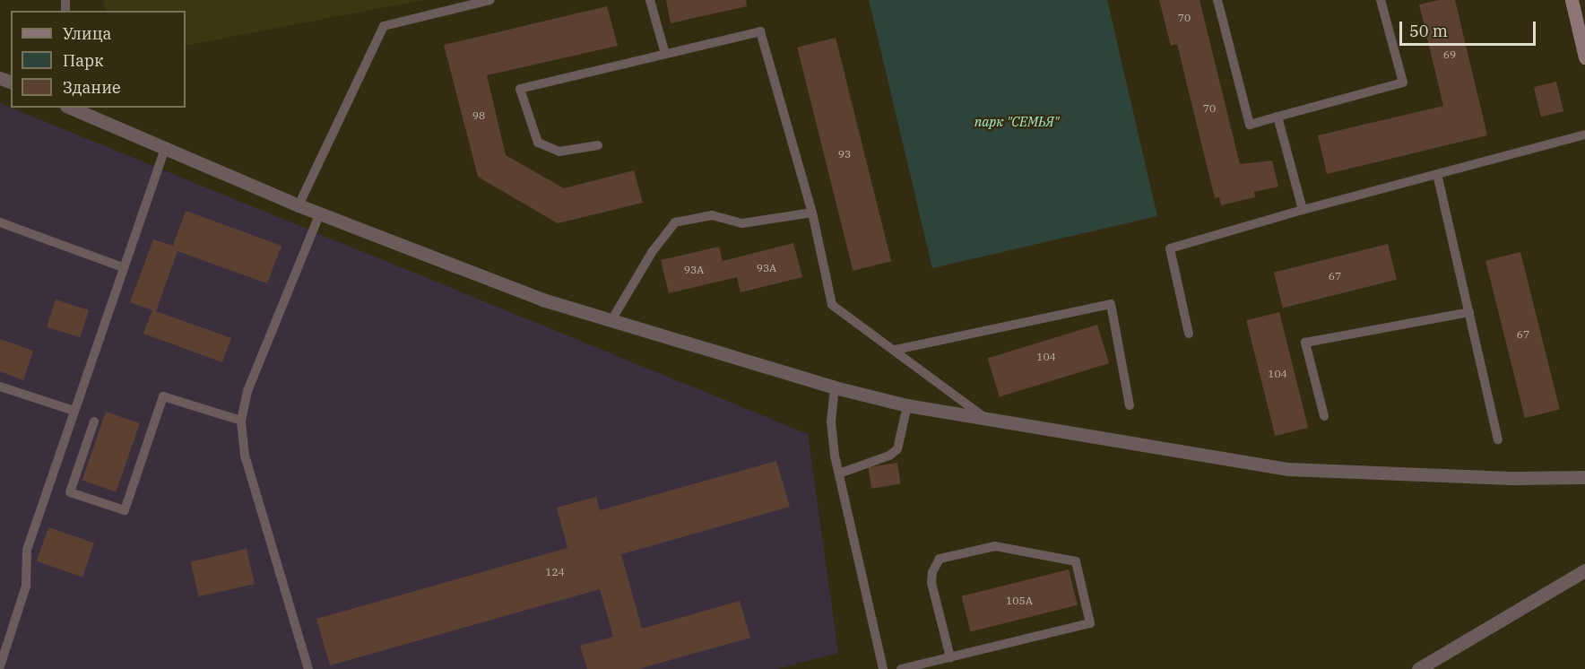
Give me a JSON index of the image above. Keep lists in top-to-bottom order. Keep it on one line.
{"parks":["парк \"СЕМЬЯ\""],"house_numbers":["70","69","70","98","93","93А","93А","67","67","104","104","124","105А"],"legend":["Улица","Парк","Здание"],"scale_bar":"50 m"}
